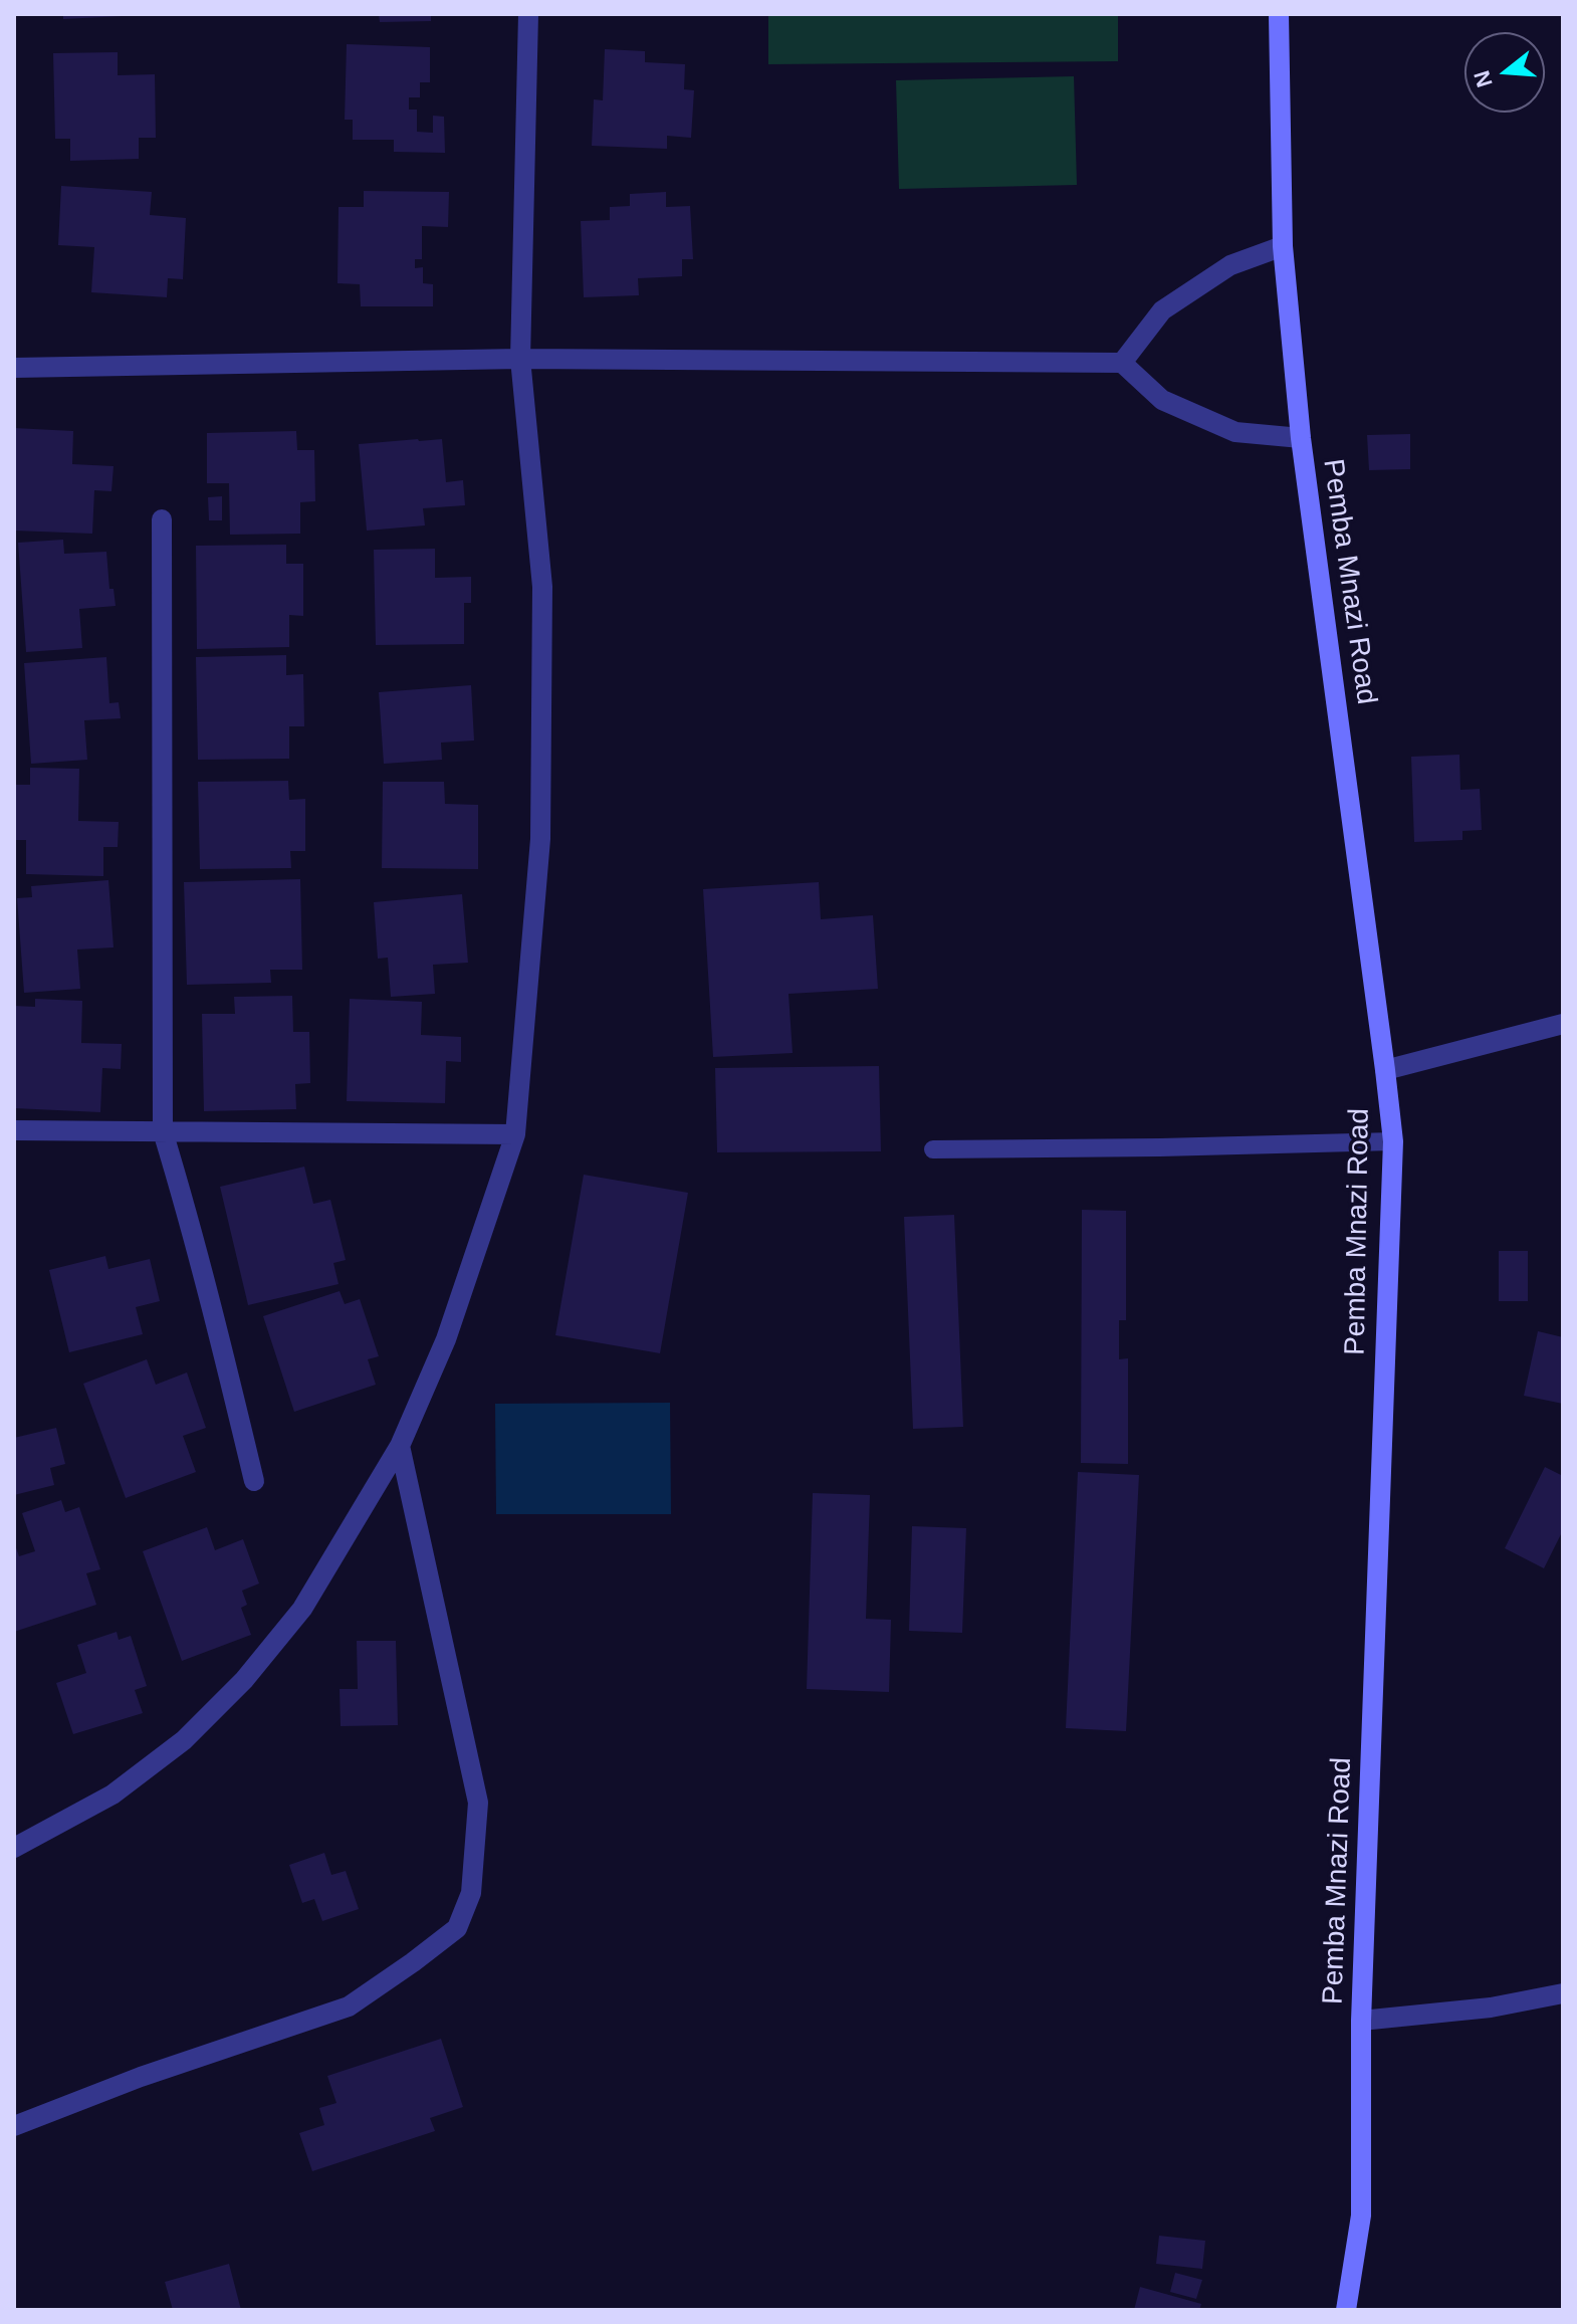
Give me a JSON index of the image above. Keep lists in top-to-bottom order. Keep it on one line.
{"streets":{"main road":["Pemba Mnazi Road"]},"north":"left"}
